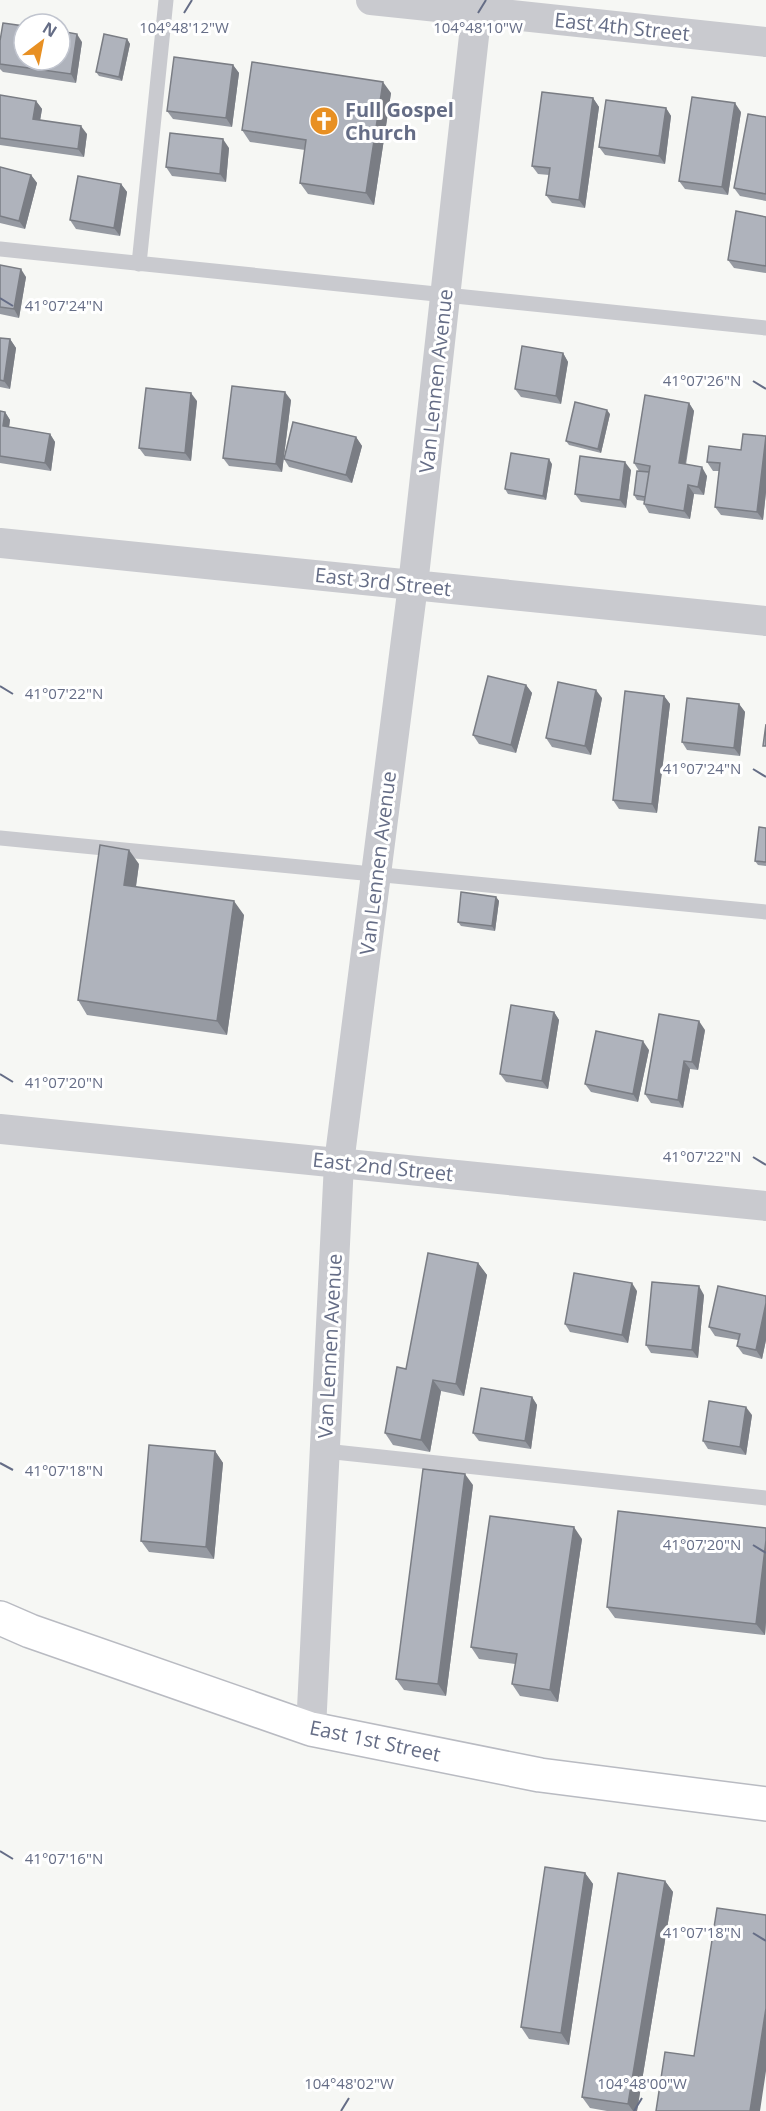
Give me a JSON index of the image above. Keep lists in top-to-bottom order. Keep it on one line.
{"streets":{"street":["East 4th Street","Van Lennen Avenue","East 3rd Street","East 2nd Street","East 1st Street"]},"crossings":[["East 4th Street","Van Lennen Avenue"],["Van Lennen Avenue","East 3rd Street"],["Van Lennen Avenue","East 2nd Street"],["Van Lennen Avenue","East 1st Street"]],"places":{"church":["Full Gospel Church"]},"north":"top right","coordinates":["104°48'12\"W","104°48'10\"W","41°07'24\"N","41°07'26\"N","41°07'22\"N","41°07'20\"N","41°07'18\"N","41°07'16\"N","104°48'02\"W","104°48'00\"W"]}
